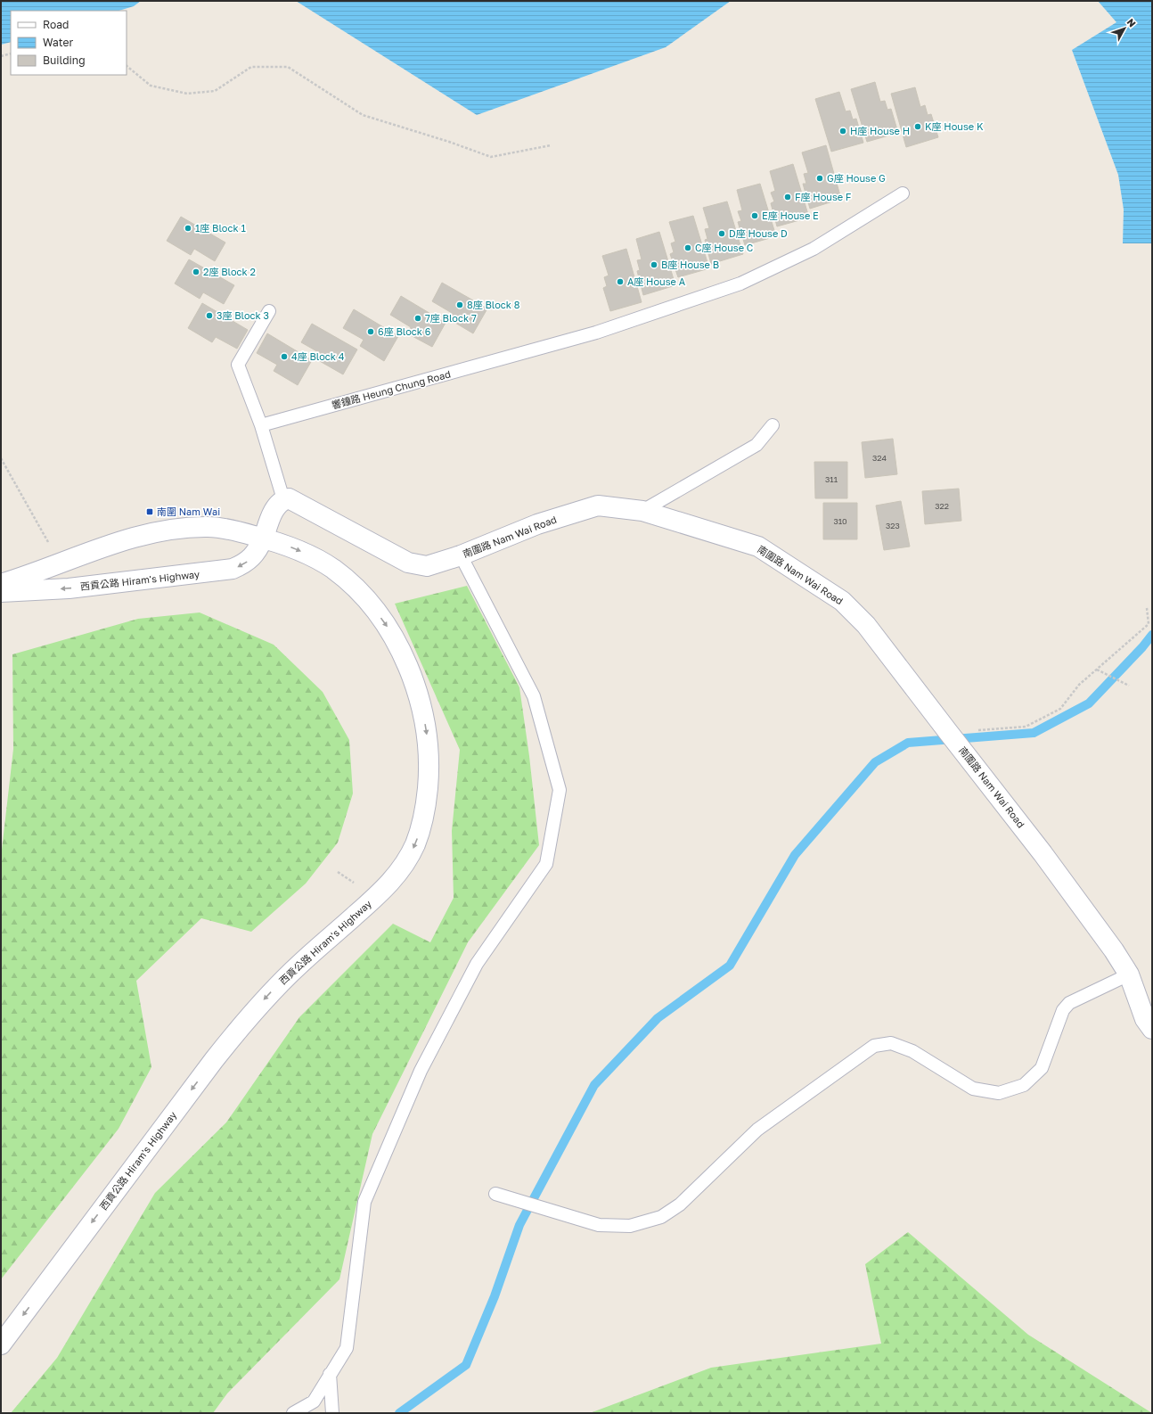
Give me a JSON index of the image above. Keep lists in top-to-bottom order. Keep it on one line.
{"streets":{"street":["南圍路 Nam Wai Road","西貢公路 Hiram's Highway"],"lane":["響鐘路 Heung Chung Road"]},"places":{"other":["K座 House K","H座 House H","G座 House G","F座 House F","E座 House E","1座 Block 1","D座 House D","C座 House C","B座 House B","2座 Block 2","A座 House A","8座 Block 8","3座 Block 3","7座 Block 7","6座 Block 6","4座 Block 4"],"transit":["南圍 Nam Wai"]},"house_numbers":["324","311","322","310","323"],"legend":["Road","Water","Building"],"north":"top right"}
